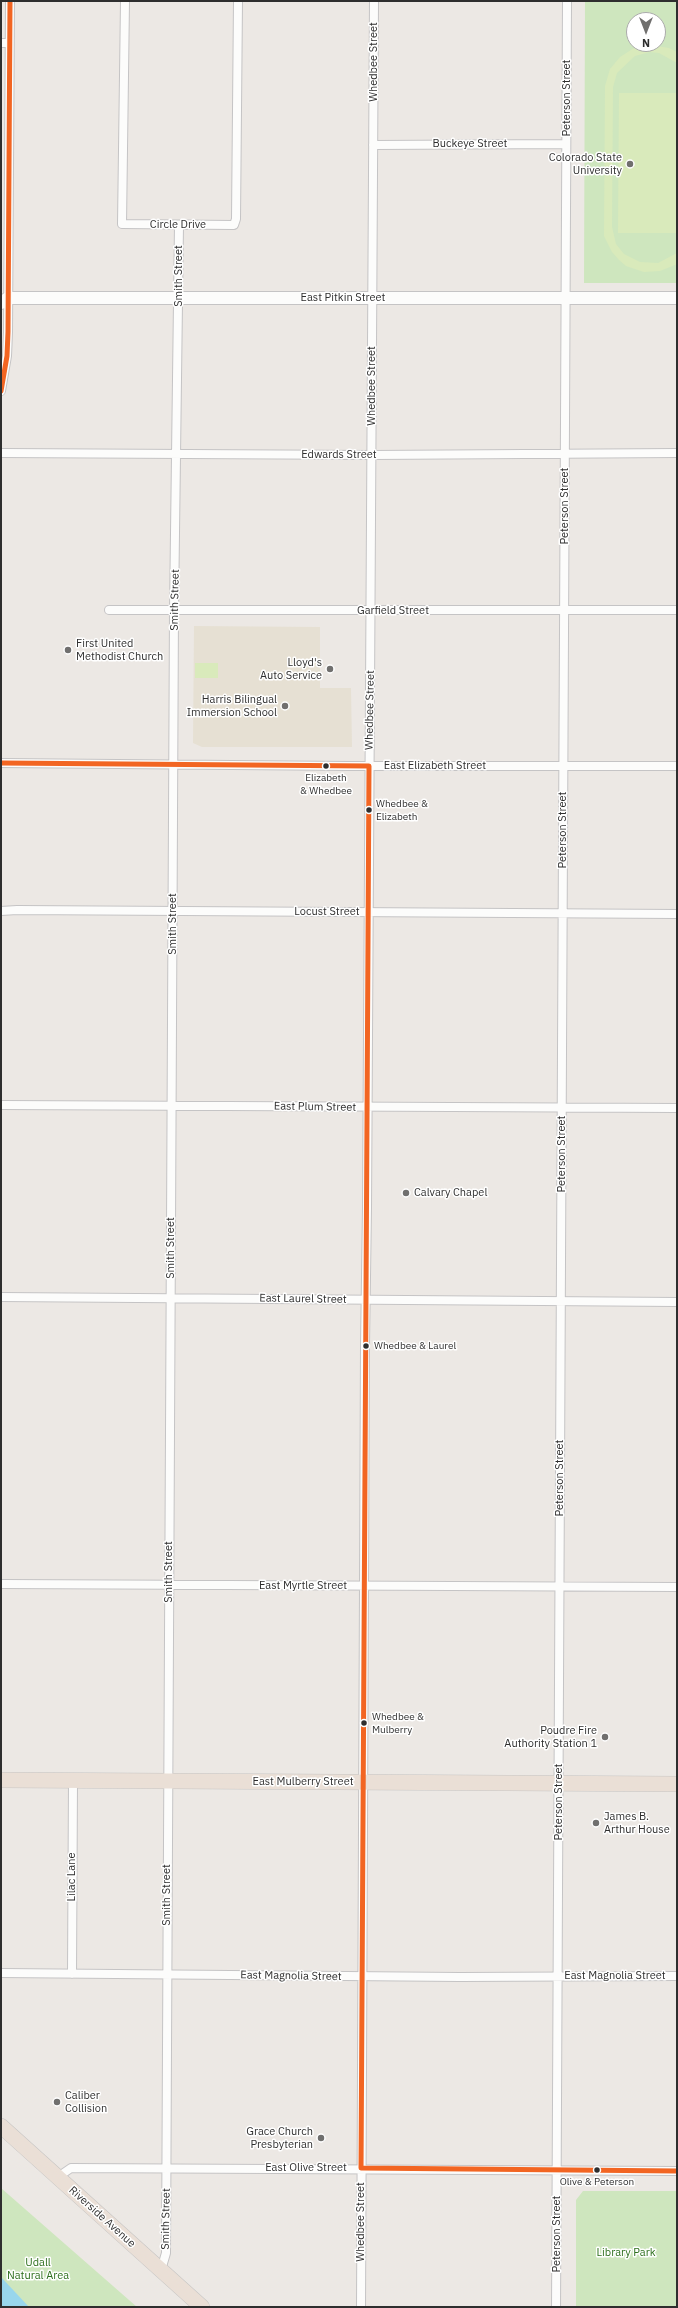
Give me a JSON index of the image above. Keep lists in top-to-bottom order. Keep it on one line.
{"streets":{"highway":["East Mulberry Street","Riverside Avenue"],"street":["Whedbee Street","Peterson Street","Buckeye Street","Circle Drive","Smith Street","East Pitkin Street","Edwards Street","Garfield Street","East Elizabeth Street","Locust Street","East Plum Street","East Laurel Street","East Myrtle Street","Lilac Lane","East Magnolia Street","East Olive Street"]},"crossings":[["Whedbee Street","Buckeye Street"],["Whedbee Street","East Pitkin Street"],["Whedbee Street","Edwards Street"],["Whedbee Street","Garfield Street"],["Whedbee Street","East Elizabeth Street"],["Whedbee Street","Locust Street"],["Whedbee Street","East Plum Street"],["Whedbee Street","East Laurel Street"],["Whedbee Street","East Myrtle Street"],["Whedbee Street","East Mulberry Street"],["Whedbee Street","East Magnolia Street"],["Whedbee Street","East Olive Street"],["Peterson Street","Buckeye Street"],["Peterson Street","East Pitkin Street"],["Peterson Street","Edwards Street"],["Peterson Street","Garfield Street"],["Peterson Street","East Elizabeth Street"],["Peterson Street","Locust Street"],["Peterson Street","East Plum Street"],["Peterson Street","East Laurel Street"],["Peterson Street","East Myrtle Street"],["Peterson Street","East Mulberry Street"],["Peterson Street","East Magnolia Street"],["Peterson Street","East Olive Street"],["Circle Drive","Smith Street"],["Smith Street","East Pitkin Street"],["Smith Street","Edwards Street"],["Smith Street","Garfield Street"],["Smith Street","East Elizabeth Street"],["Smith Street","Locust Street"],["Smith Street","East Plum Street"],["Smith Street","East Laurel Street"],["Smith Street","East Myrtle Street"],["Smith Street","East Mulberry Street"],["Smith Street","East Magnolia Street"],["Smith Street","East Olive Street"],["Smith Street","Riverside Avenue"],["East Mulberry Street","Lilac Lane"],["Lilac Lane","East Magnolia Street"],["East Olive Street","Riverside Avenue"]],"parks":["Library Park","Udall Natural Area"],"places":["Colorado State University","First United Methodist Church","Lloyd's Auto Service","Harris Bilingual Immersion School","Elizabeth & Whedbee","Whedbee & Elizabeth","Calvary Chapel","Whedbee & Laurel","Whedbee & Mulberry","Poudre Fire Authority Station 1","James B. Arthur House","Caliber Collision","Grace Church Presbyterian","Olive & Peterson"],"north":"bottom"}
